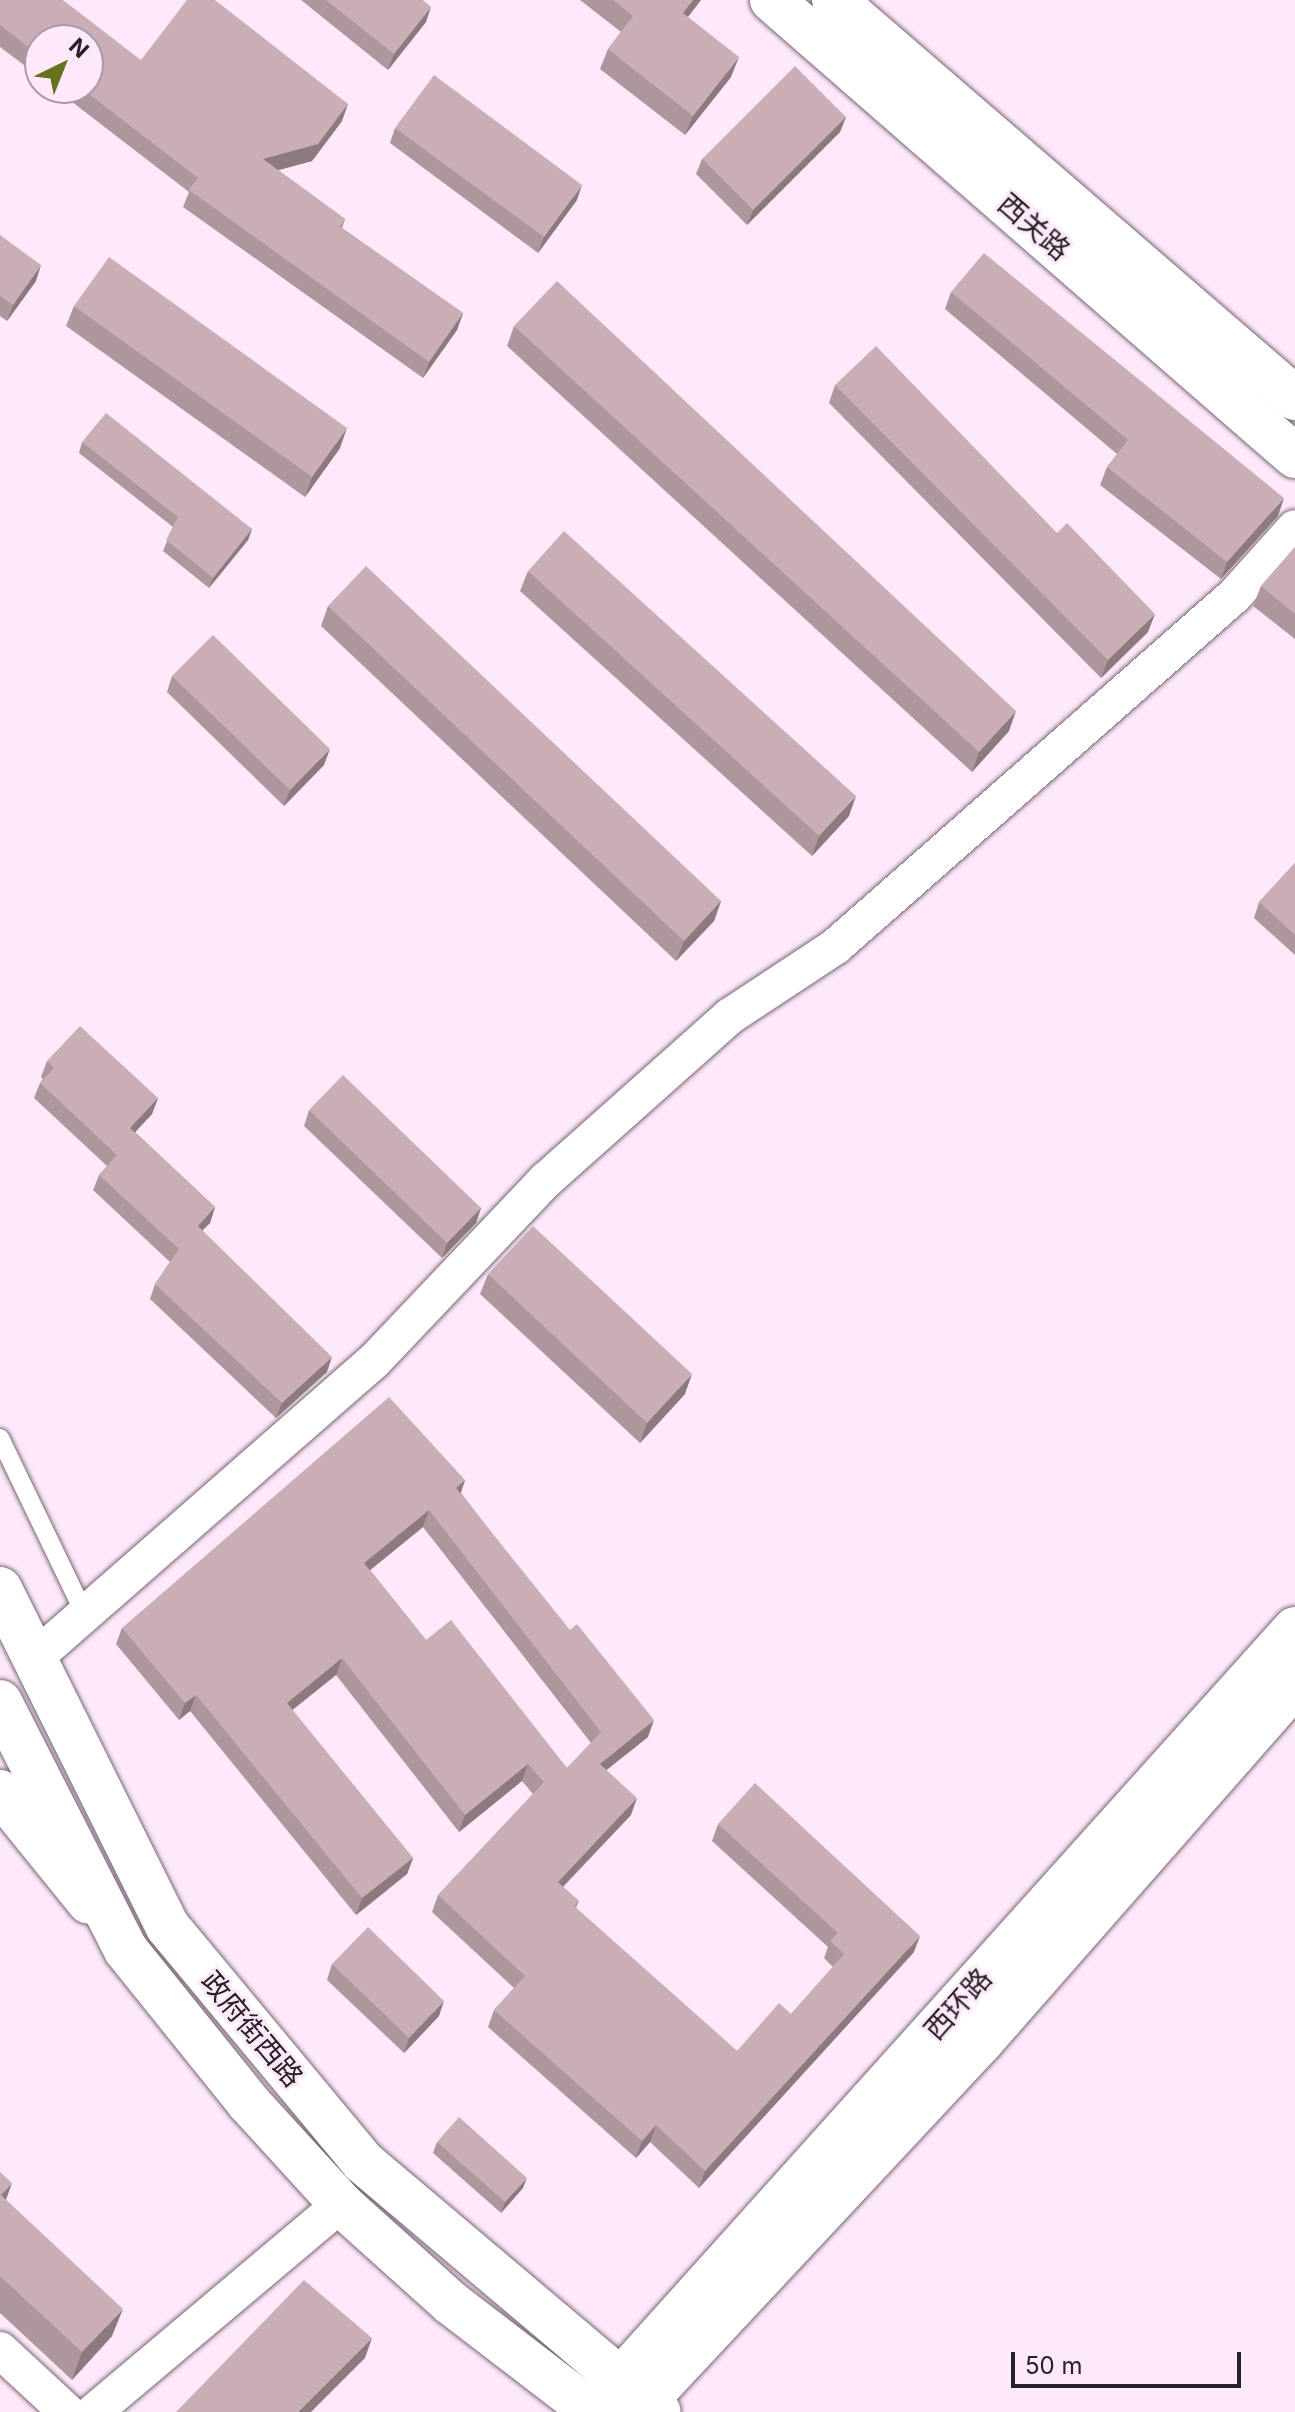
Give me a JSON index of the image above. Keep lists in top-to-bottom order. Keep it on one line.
{"streets":{"main road":["西关路","西环路","政府街西路"]},"crossings":[["西环路","政府街西路"]],"scale_bar":"50 m","north":"top right"}
